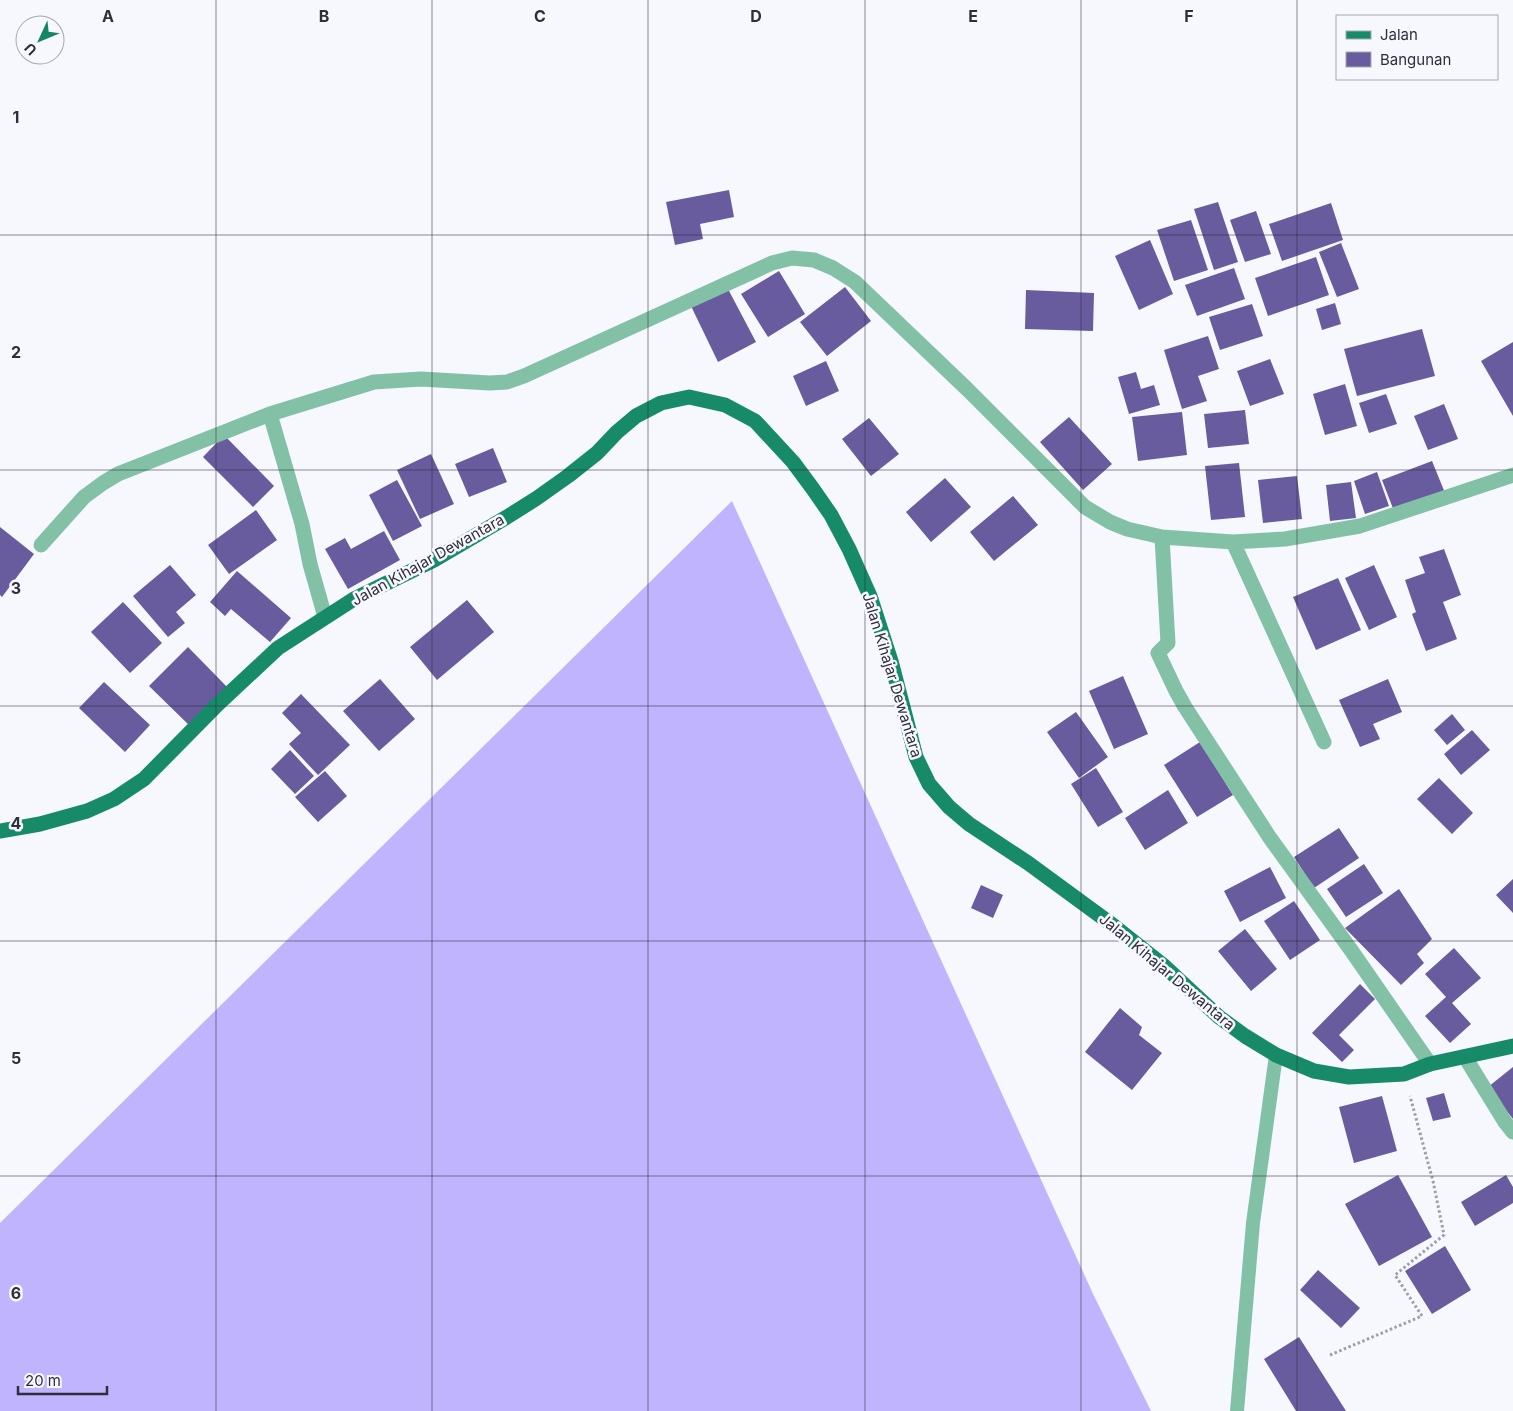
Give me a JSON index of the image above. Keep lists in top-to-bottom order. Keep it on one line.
{"streets":{"main road":["Jalan Kihajar Dewantara"]},"legend":["Jalan","Bangunan"],"scale_bar":"20 m","north":"bottom left","grid":{"columns":["A","B","C","D","E","F"],"rows":["1","2","3","4","5","6"]}}
